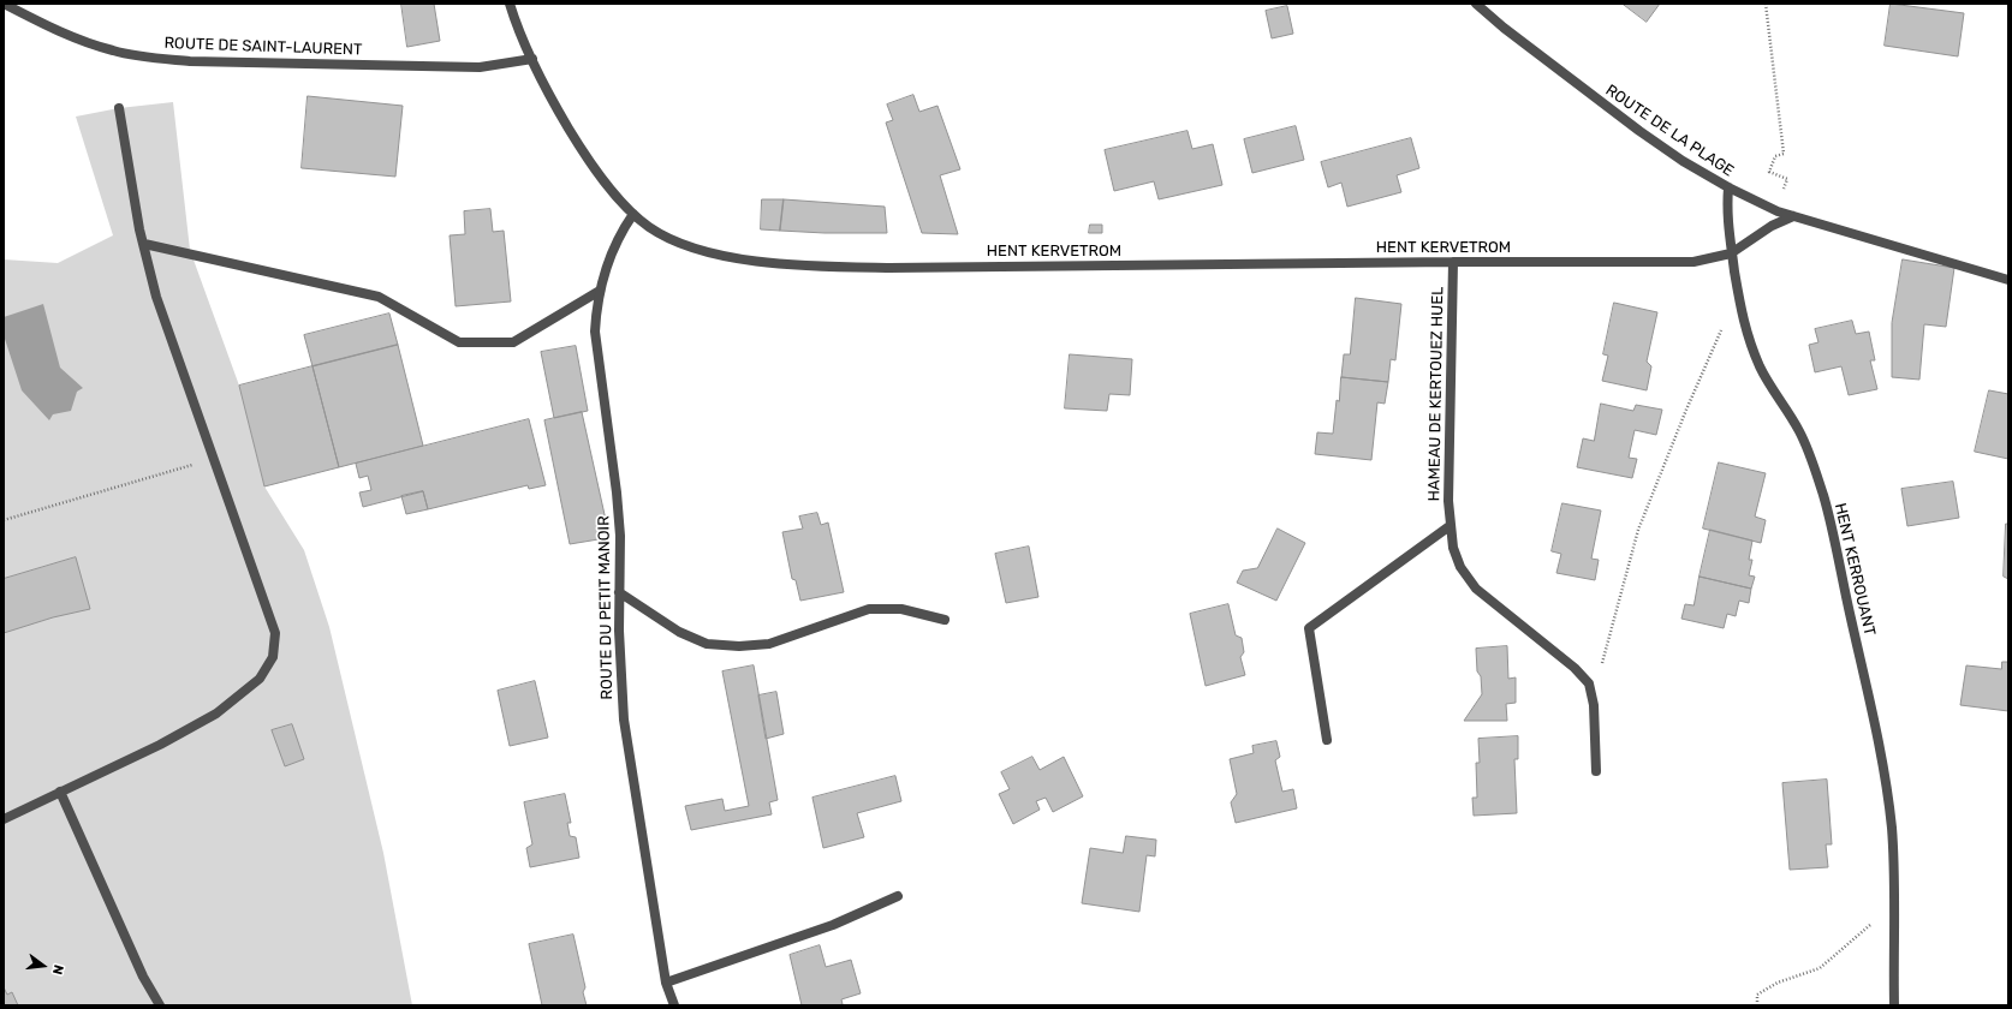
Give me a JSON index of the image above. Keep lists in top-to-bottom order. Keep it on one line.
{"streets":{"street":["ROUTE DE SAINT-LAURENT","ROUTE DE LA PLAGE","HENT KERVETROM","HAMEAU DE KERTOUEZ HUEL","HENT KERROUANT","ROUTE DU PETIT MANOIR"]},"crossings":[["ROUTE DE SAINT-LAURENT","HENT KERVETROM"],["ROUTE DE LA PLAGE","HENT KERROUANT"],["HENT KERVETROM","HAMEAU DE KERTOUEZ HUEL"],["HENT KERVETROM","HENT KERROUANT"],["HENT KERVETROM","ROUTE DU PETIT MANOIR"]],"north":"right"}
